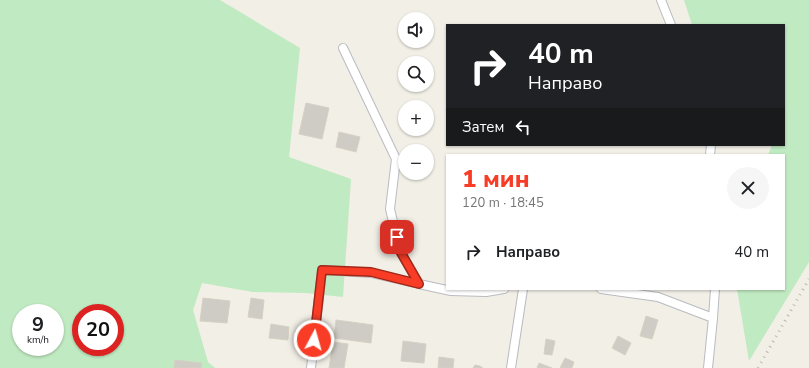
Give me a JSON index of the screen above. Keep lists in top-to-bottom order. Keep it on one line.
{"page":{"map_buttons":["+","−"],"turn":["40 m","Направо"],"then":"Затем","heading":["1 мин","120 m · 18:45"],"list":[{"name":"Направо","value":"40 m"}],"speed":"9 km/h","limit":"20"}}
